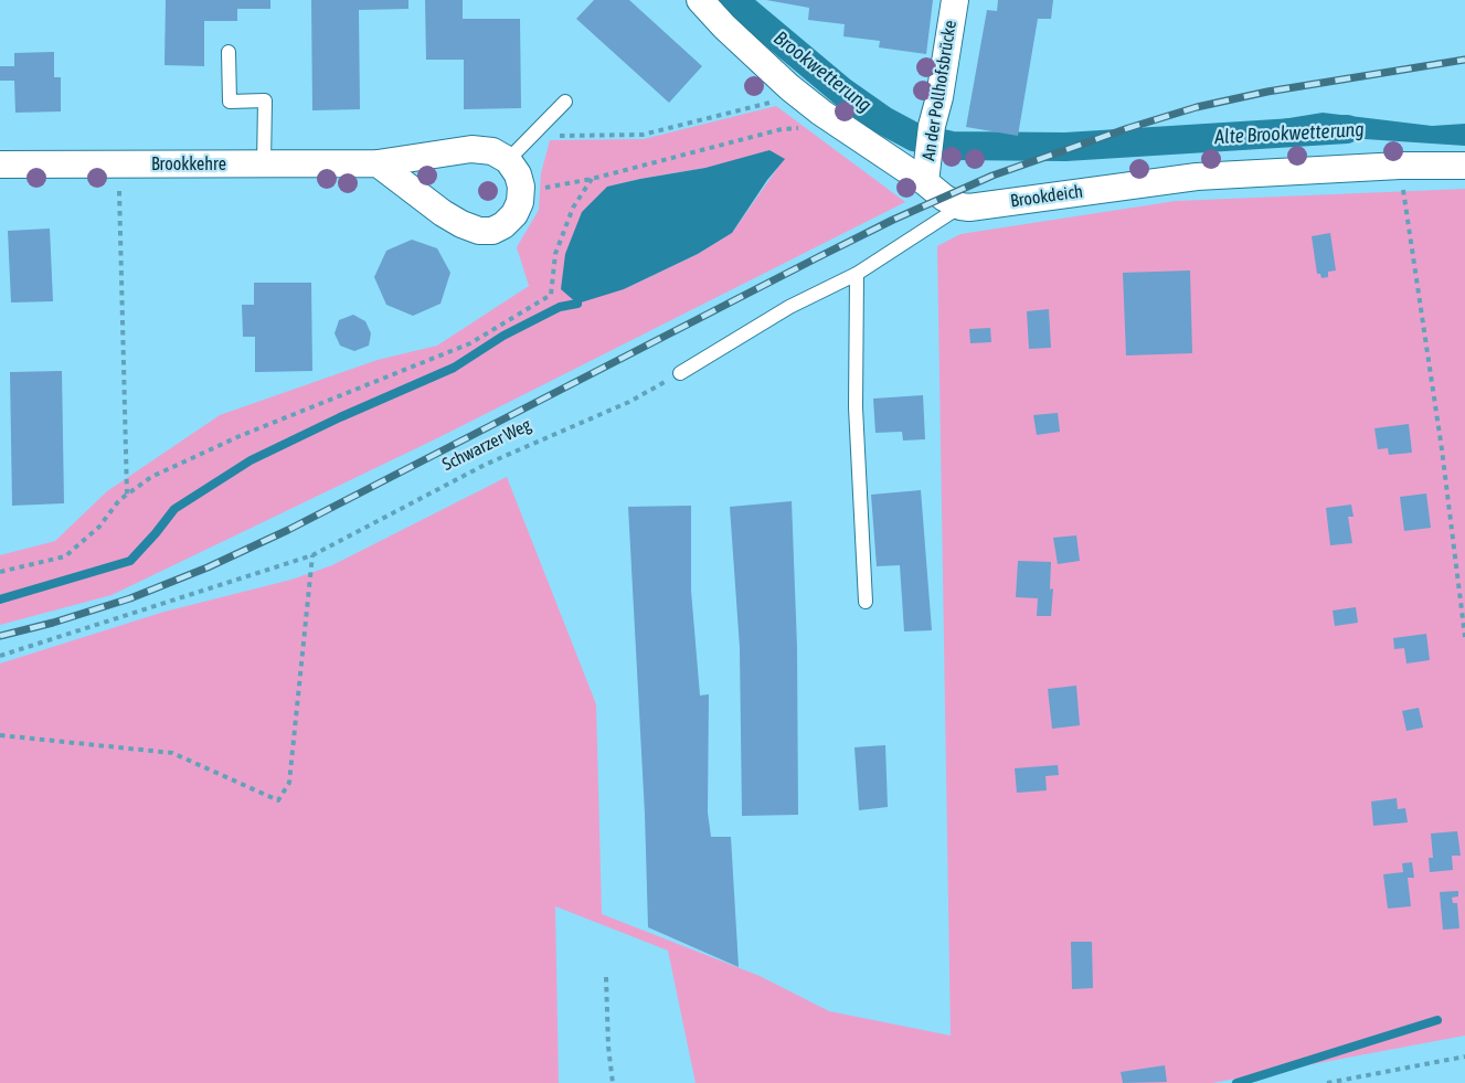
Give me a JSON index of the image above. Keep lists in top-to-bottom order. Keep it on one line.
{"streets":{"street":["An der Pollhofsbrücke","Brookkehre","Brookdeich"],"path":["Schwarzer Weg"]},"water":["Brookwetterung","Alte Brookwetterung"]}
